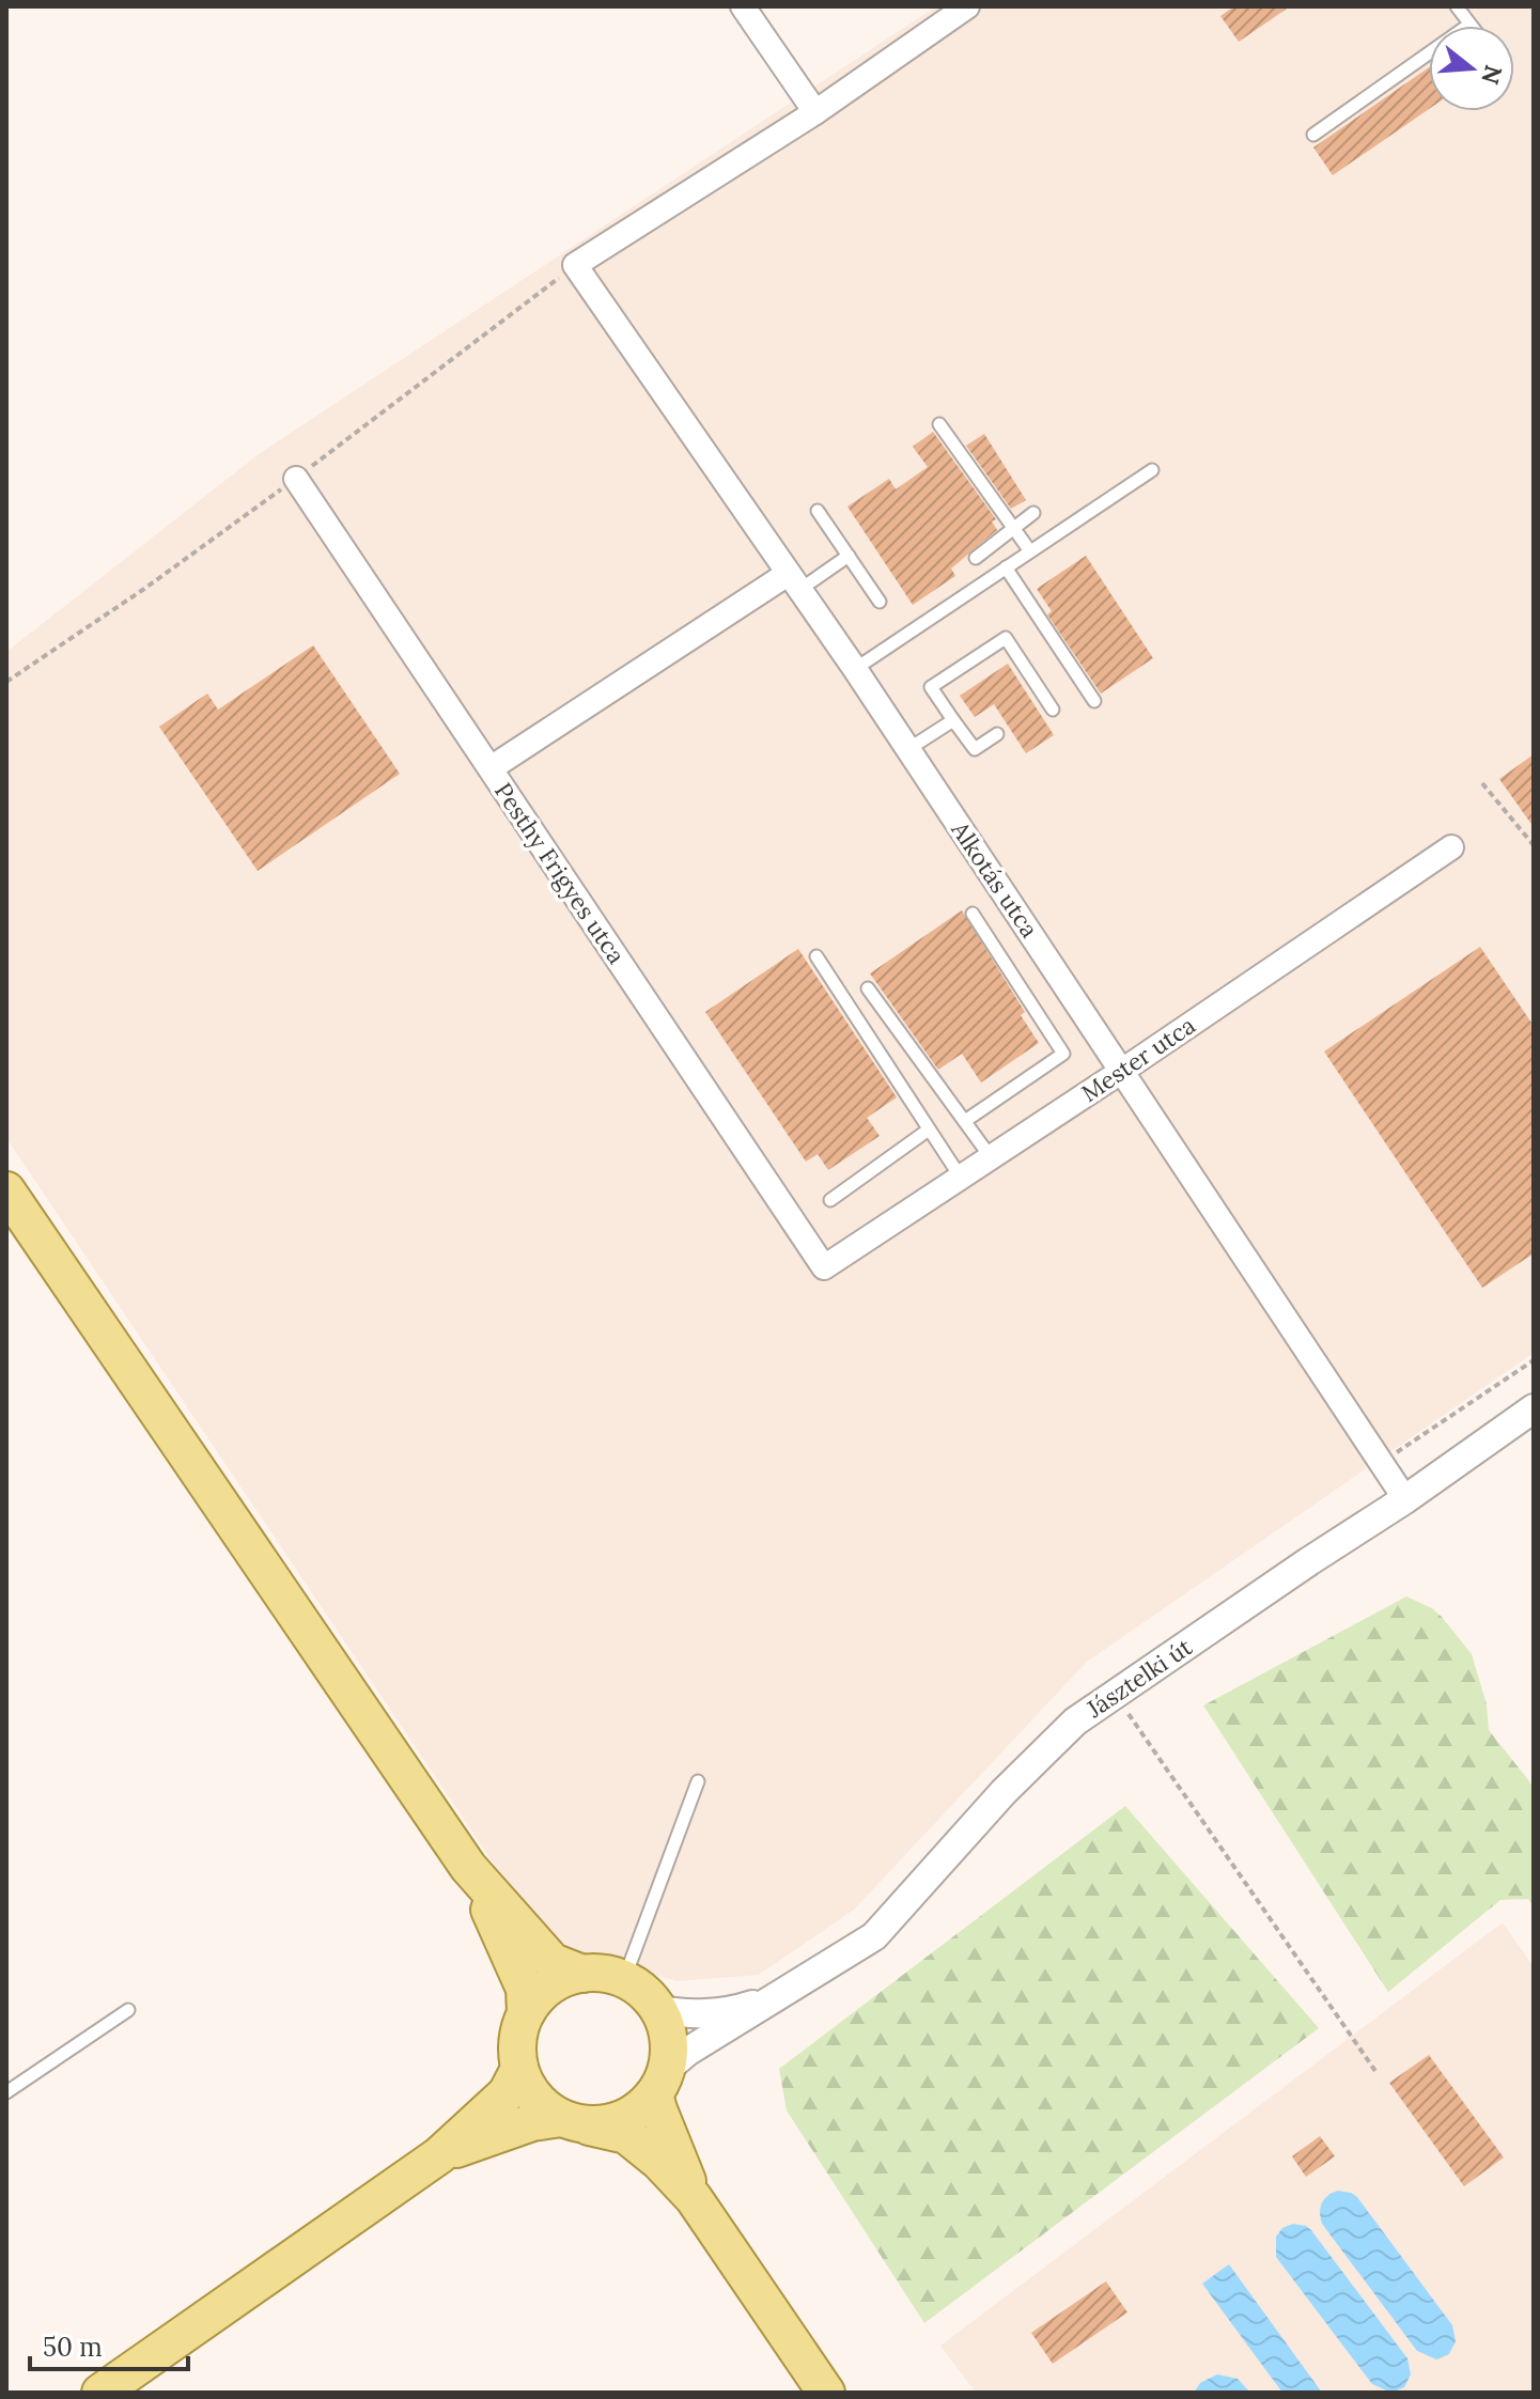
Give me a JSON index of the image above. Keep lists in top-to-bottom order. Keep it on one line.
{"streets":{"street":["Pesthy Frigyes utca","Alkotás utca","Mester utca","Jásztelki út"]},"crossings":[["Pesthy Frigyes utca","Mester utca"],["Alkotás utca","Mester utca"],["Alkotás utca","Jásztelki út"]],"scale_bar":"50 m","north":"right"}
